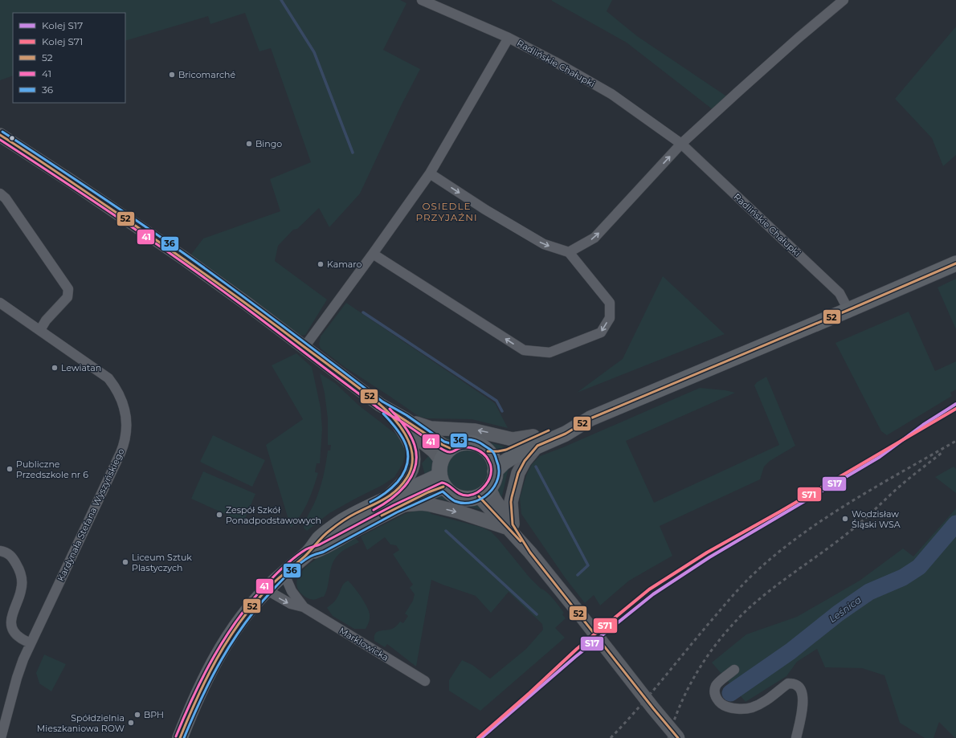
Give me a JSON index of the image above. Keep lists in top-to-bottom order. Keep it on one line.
{"streets":{"street":["Radlińskie Chałupki","Kardynała Stefana Wyszyńskiego","Marklowicka"]},"districts":["OSIEDLE PRZYJAŹNI"],"water":["Leśnica"],"places":["Bricomarché","Bingo","Kamaro","Lewiatan","Publiczne Przedszkole nr 6","Zespół Szkół Ponadpodstawowych","Wodzisław Śląski WSA","Liceum Sztuk Plastyczych","BPH","Spółdzielnia Mieszkaniowa ROW"],"lines":["transit line 36","transit line 52","transit line 41","rail line S17","rail line S71"],"legend":["Kolej S17","Kolej S71","52","41","36"]}
